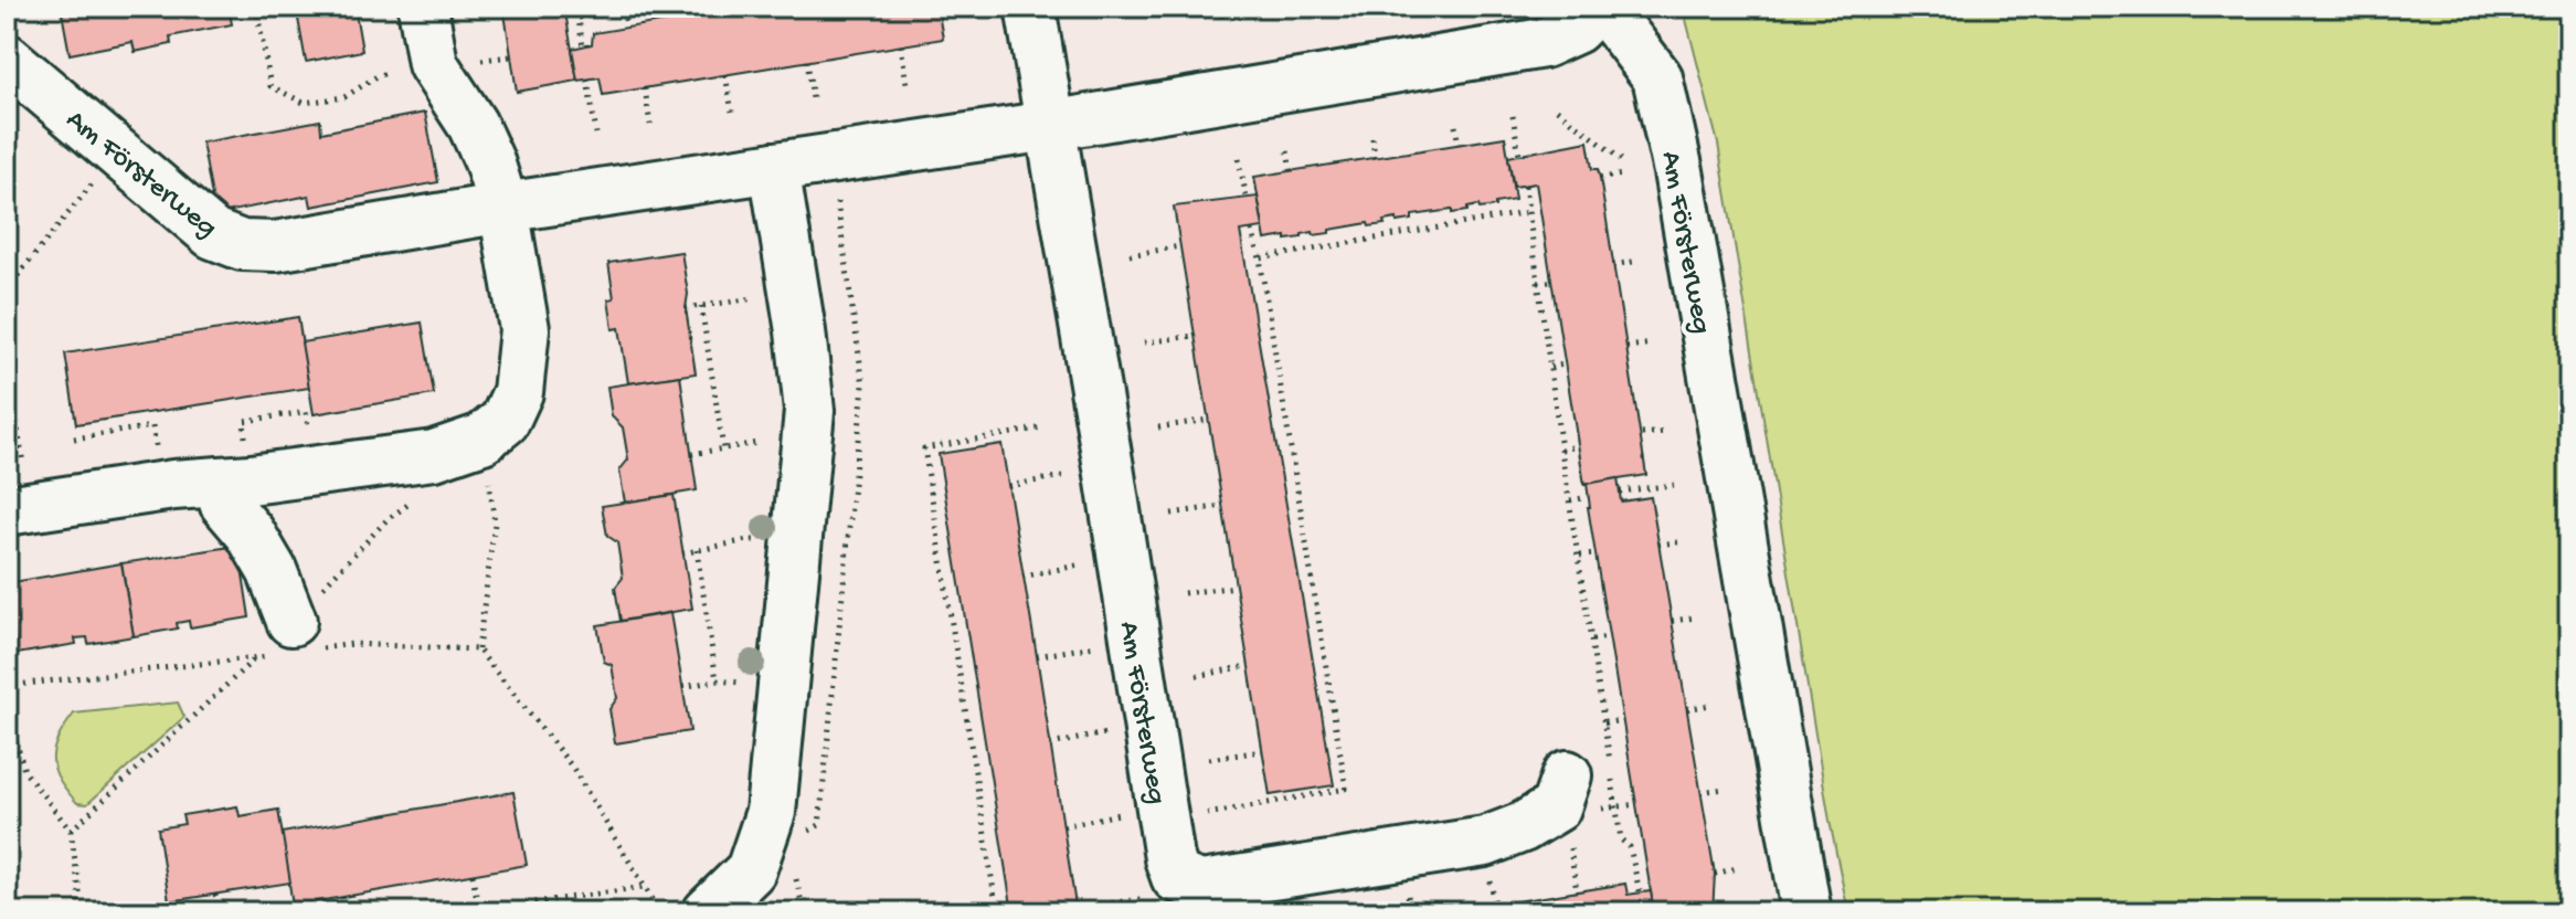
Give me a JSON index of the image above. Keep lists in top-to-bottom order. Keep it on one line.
{"streets":{"street":["Am Försterweg"]}}
